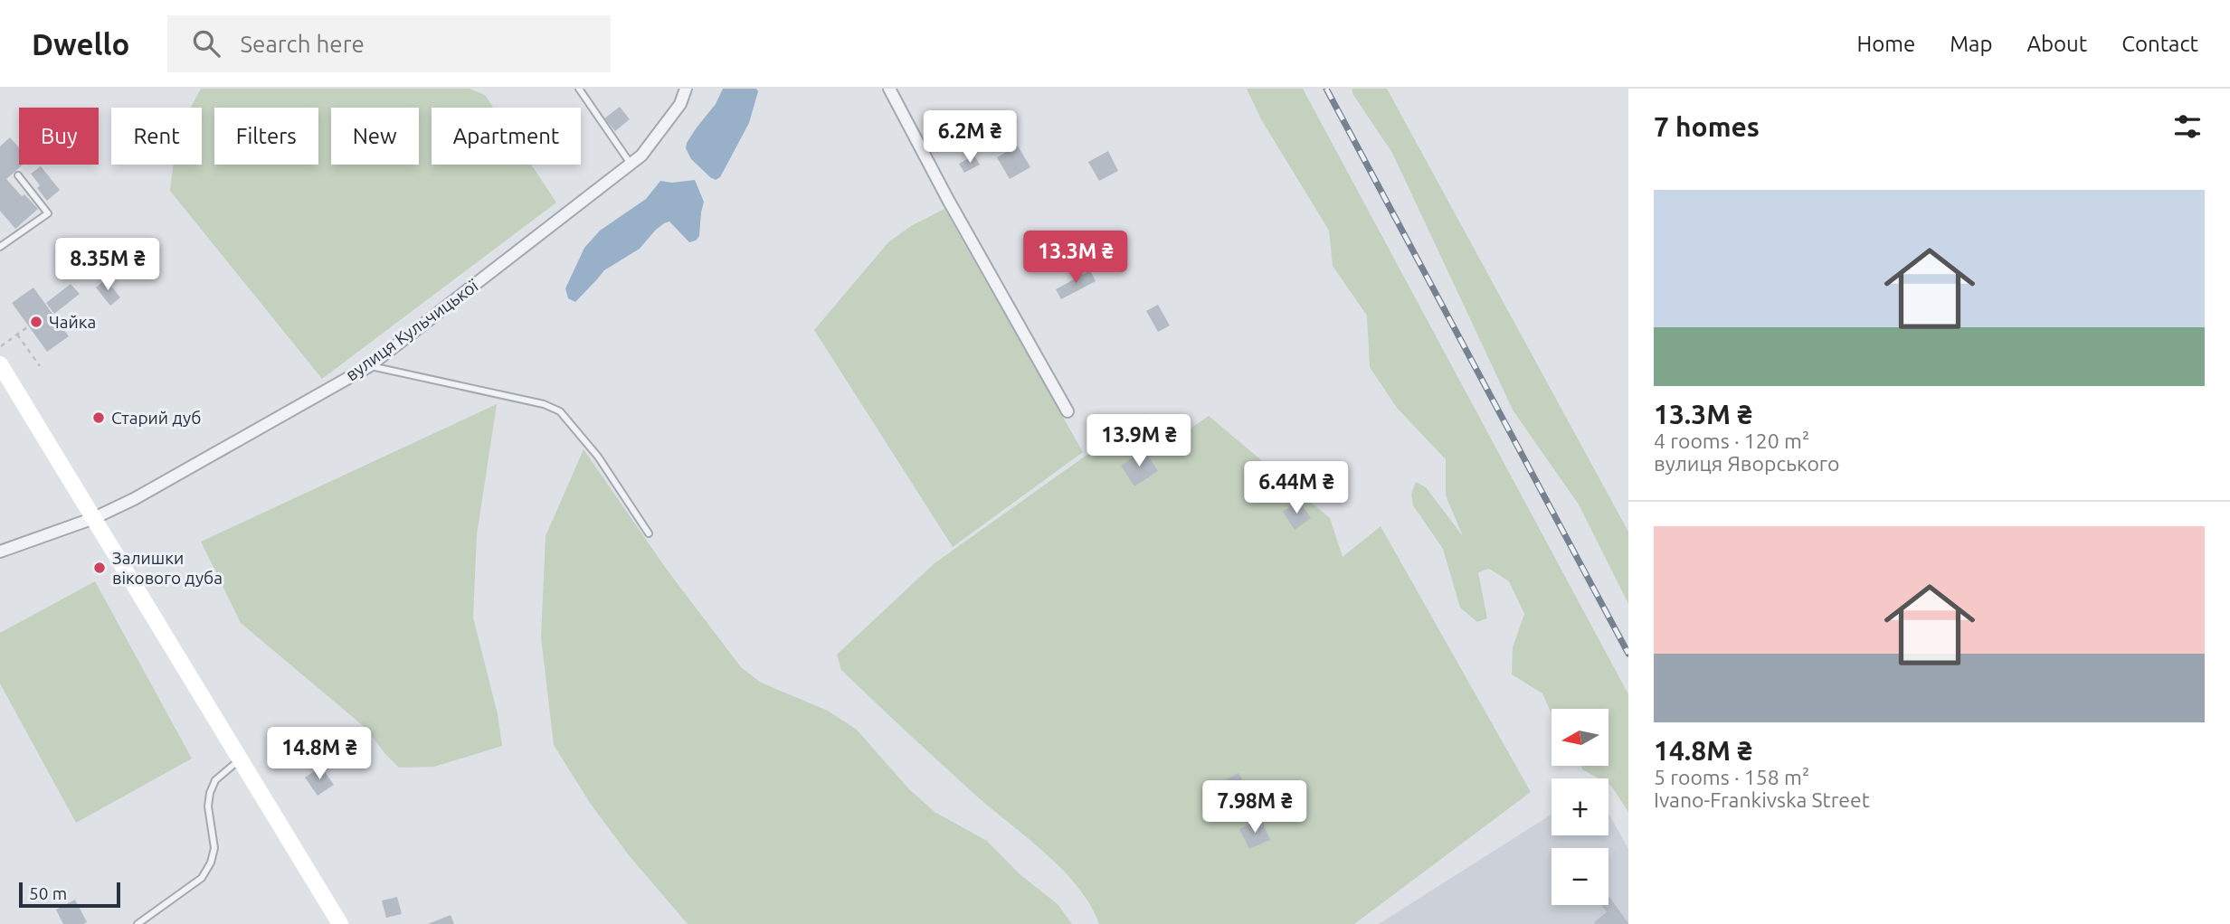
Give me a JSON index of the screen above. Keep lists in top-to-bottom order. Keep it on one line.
{"streets":{"street":["вулиця Кульчицької"]},"places":["Чайка","Старий дуб","Залишки вікового дуба"],"scale_bar":"50 m","north":"left","page":{"header":"Dwello","search":"Search here","nav":["Home","Map","About","Contact"],"heading":"7 homes","chip":["Buy","Rent","Filters","New","Apartment"],"price":["6.2M ₴","13.3M ₴","8.35M ₴","13.9M ₴","6.44M ₴","14.8M ₴","7.98M ₴"],"list":[{"name":"13.3M ₴","note":"4 rooms · 120 m² · вулиця Яворського"},{"name":"14.8M ₴","note":"5 rooms · 158 m² · Ivano-Frankivska Street"}],"map_buttons":["+","−"],"scale":"50 m"}}
